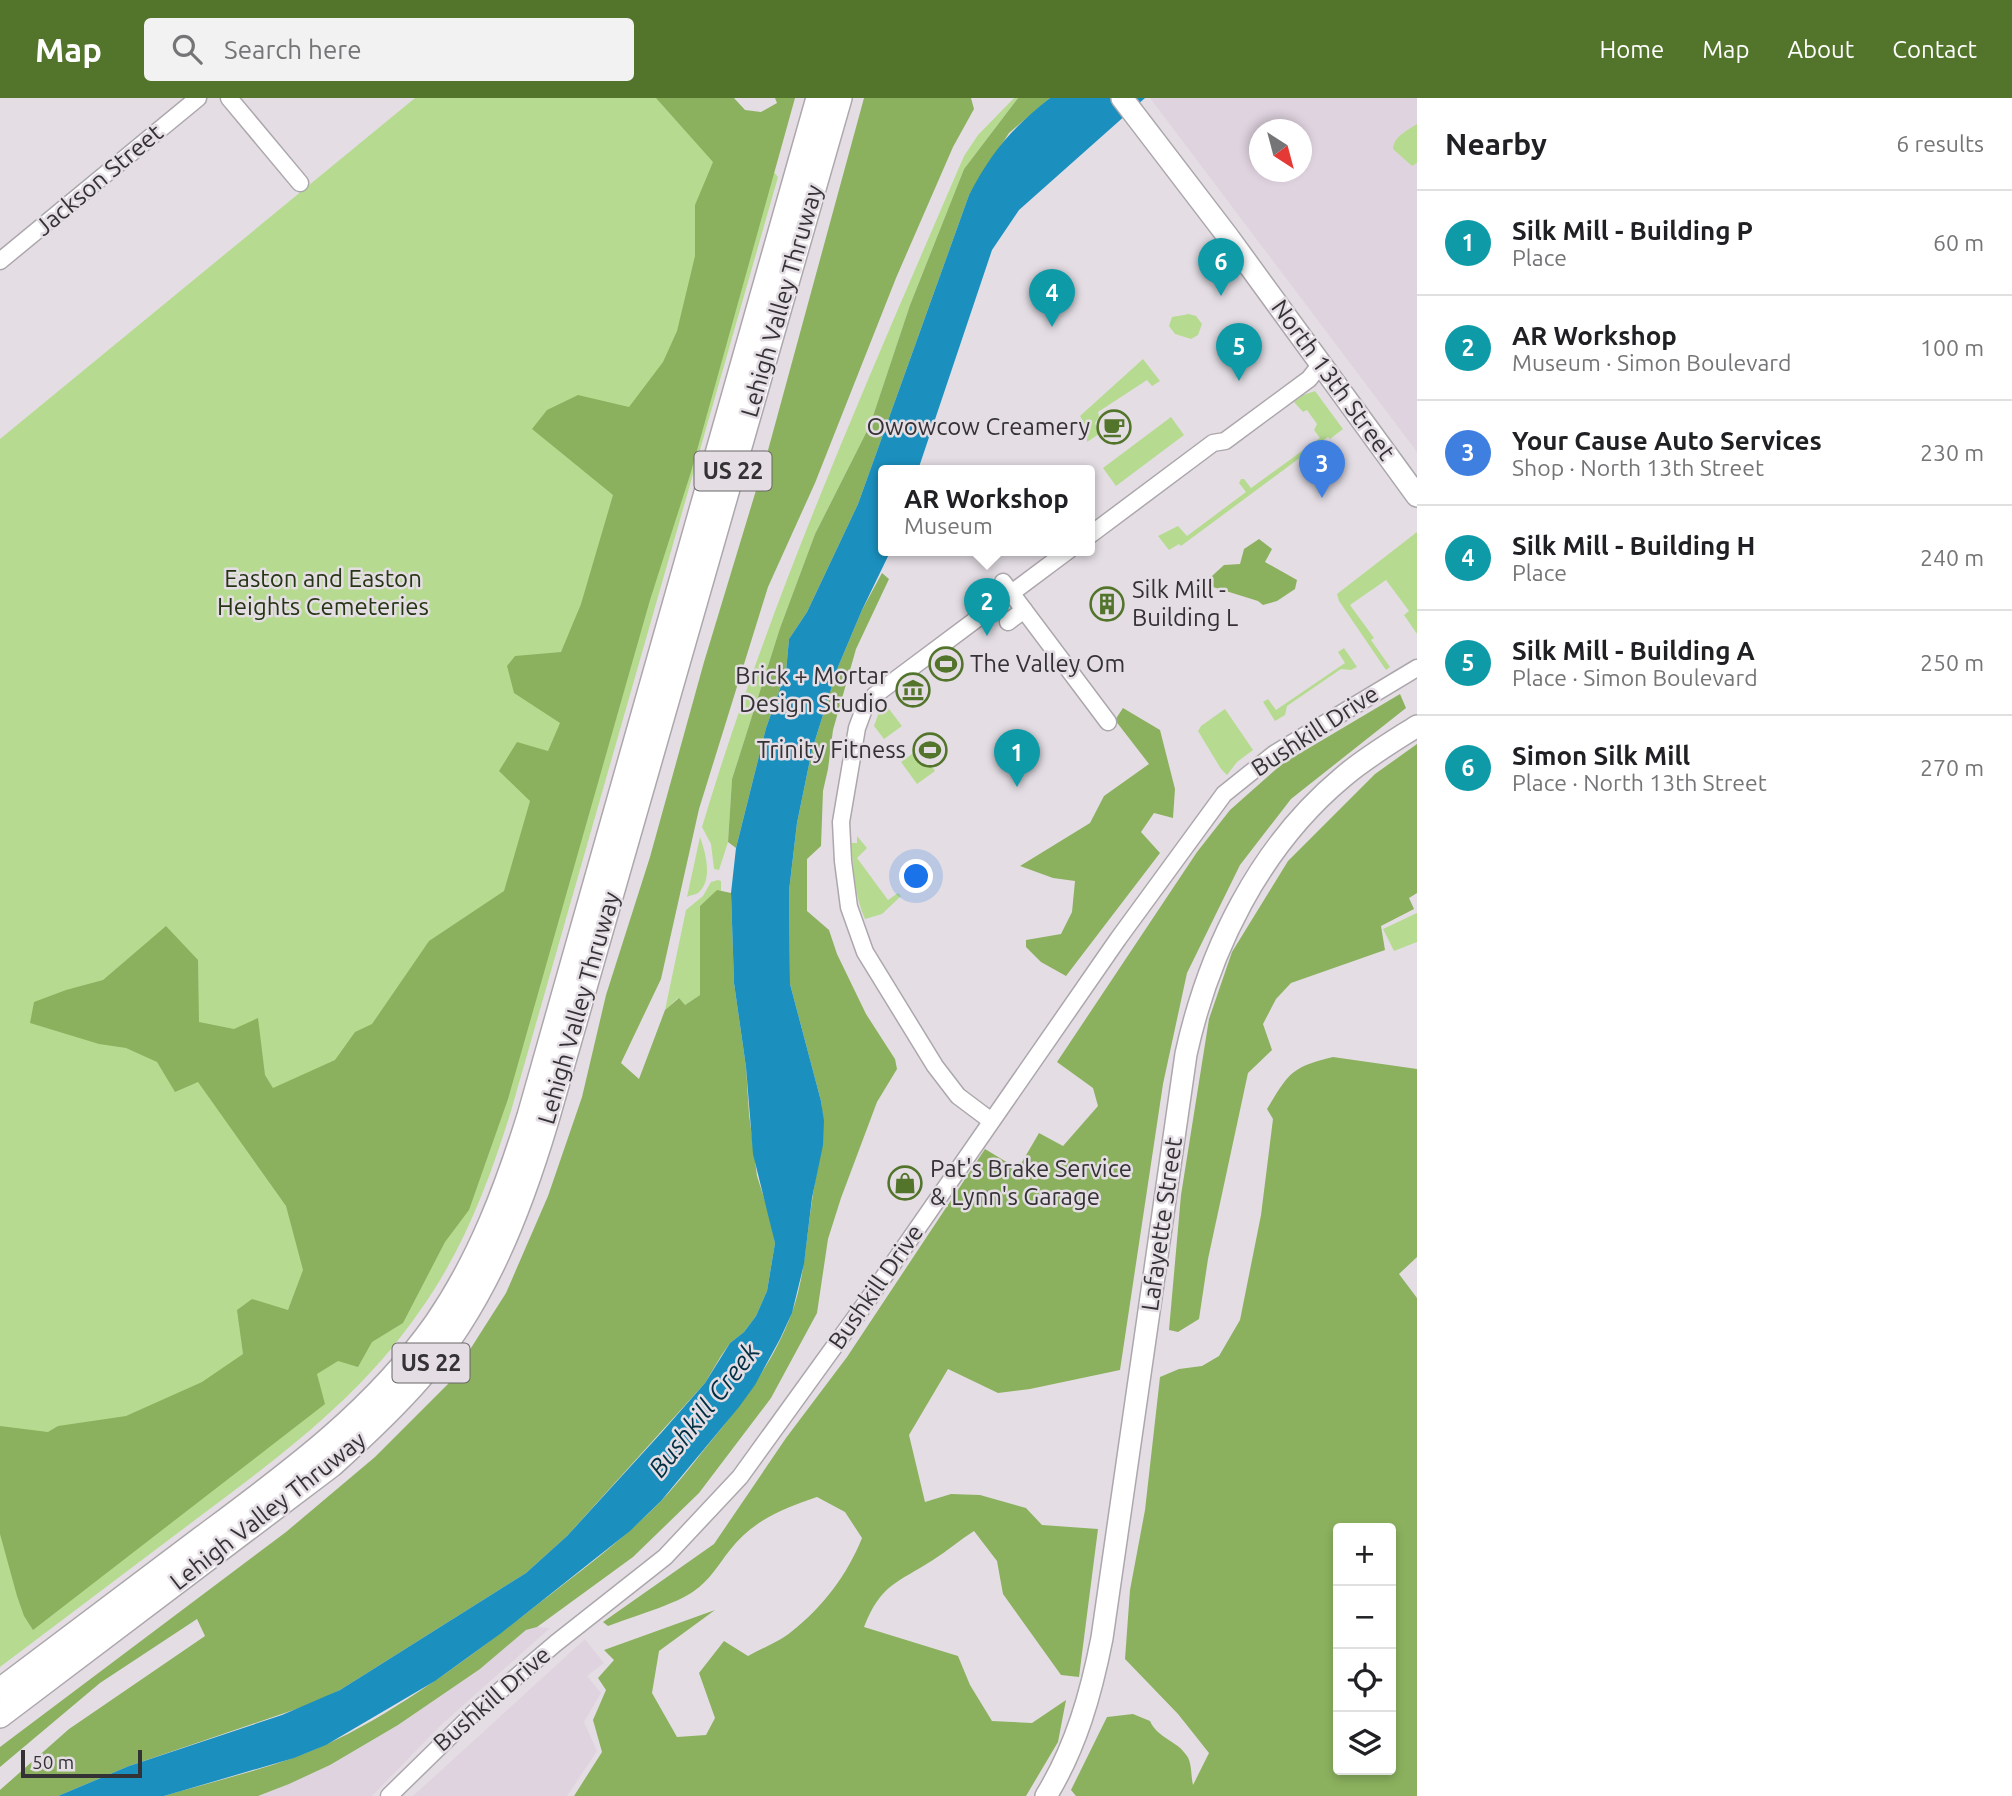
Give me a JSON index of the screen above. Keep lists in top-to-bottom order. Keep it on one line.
{"streets":{"highway":["Lehigh Valley Thruway","US 22"],"main road":["North 13th Street","Lafayette Street"],"street":["Jackson Street","Bushkill Drive"]},"water":["Bushkill Creek"],"parks":["Easton and Easton Heights Cemeteries"],"places":{"cafe":["Owowcow Creamery"],"building":["Silk Mill - Building L"],"sports":["The Valley Om","Trinity Fitness"],"museum":["Brick + Mortar Design Studio"],"shop":["Pat's Brake Service & Lynn's Garage"]},"scale_bar":"50 m","north":"bottom right","page":{"header":"Map","search":"Search here","nav":["Home","Map","About","Contact"],"heading":["Nearby","6 results"],"list":[{"mark":"1","name":"Silk Mill - Building P","note":"Place","value":"60 m"},{"mark":"2","name":"AR Workshop","note":"Museum · Simon Boulevard","value":"100 m"},{"mark":"3","name":"Your Cause Auto Services","note":"Shop · North 13th Street","value":"230 m"},{"mark":"4","name":"Silk Mill - Building H","note":"Place","value":"240 m"},{"mark":"5","name":"Silk Mill - Building A","note":"Place · Simon Boulevard","value":"250 m"},{"mark":"6","name":"Simon Silk Mill","note":"Place · North 13th Street","value":"270 m"}],"pins":["6","4","5","3","2","1"],"popup":["AR Workshop","Museum"],"map_buttons":["+","−"],"scale":"50 m"}}
